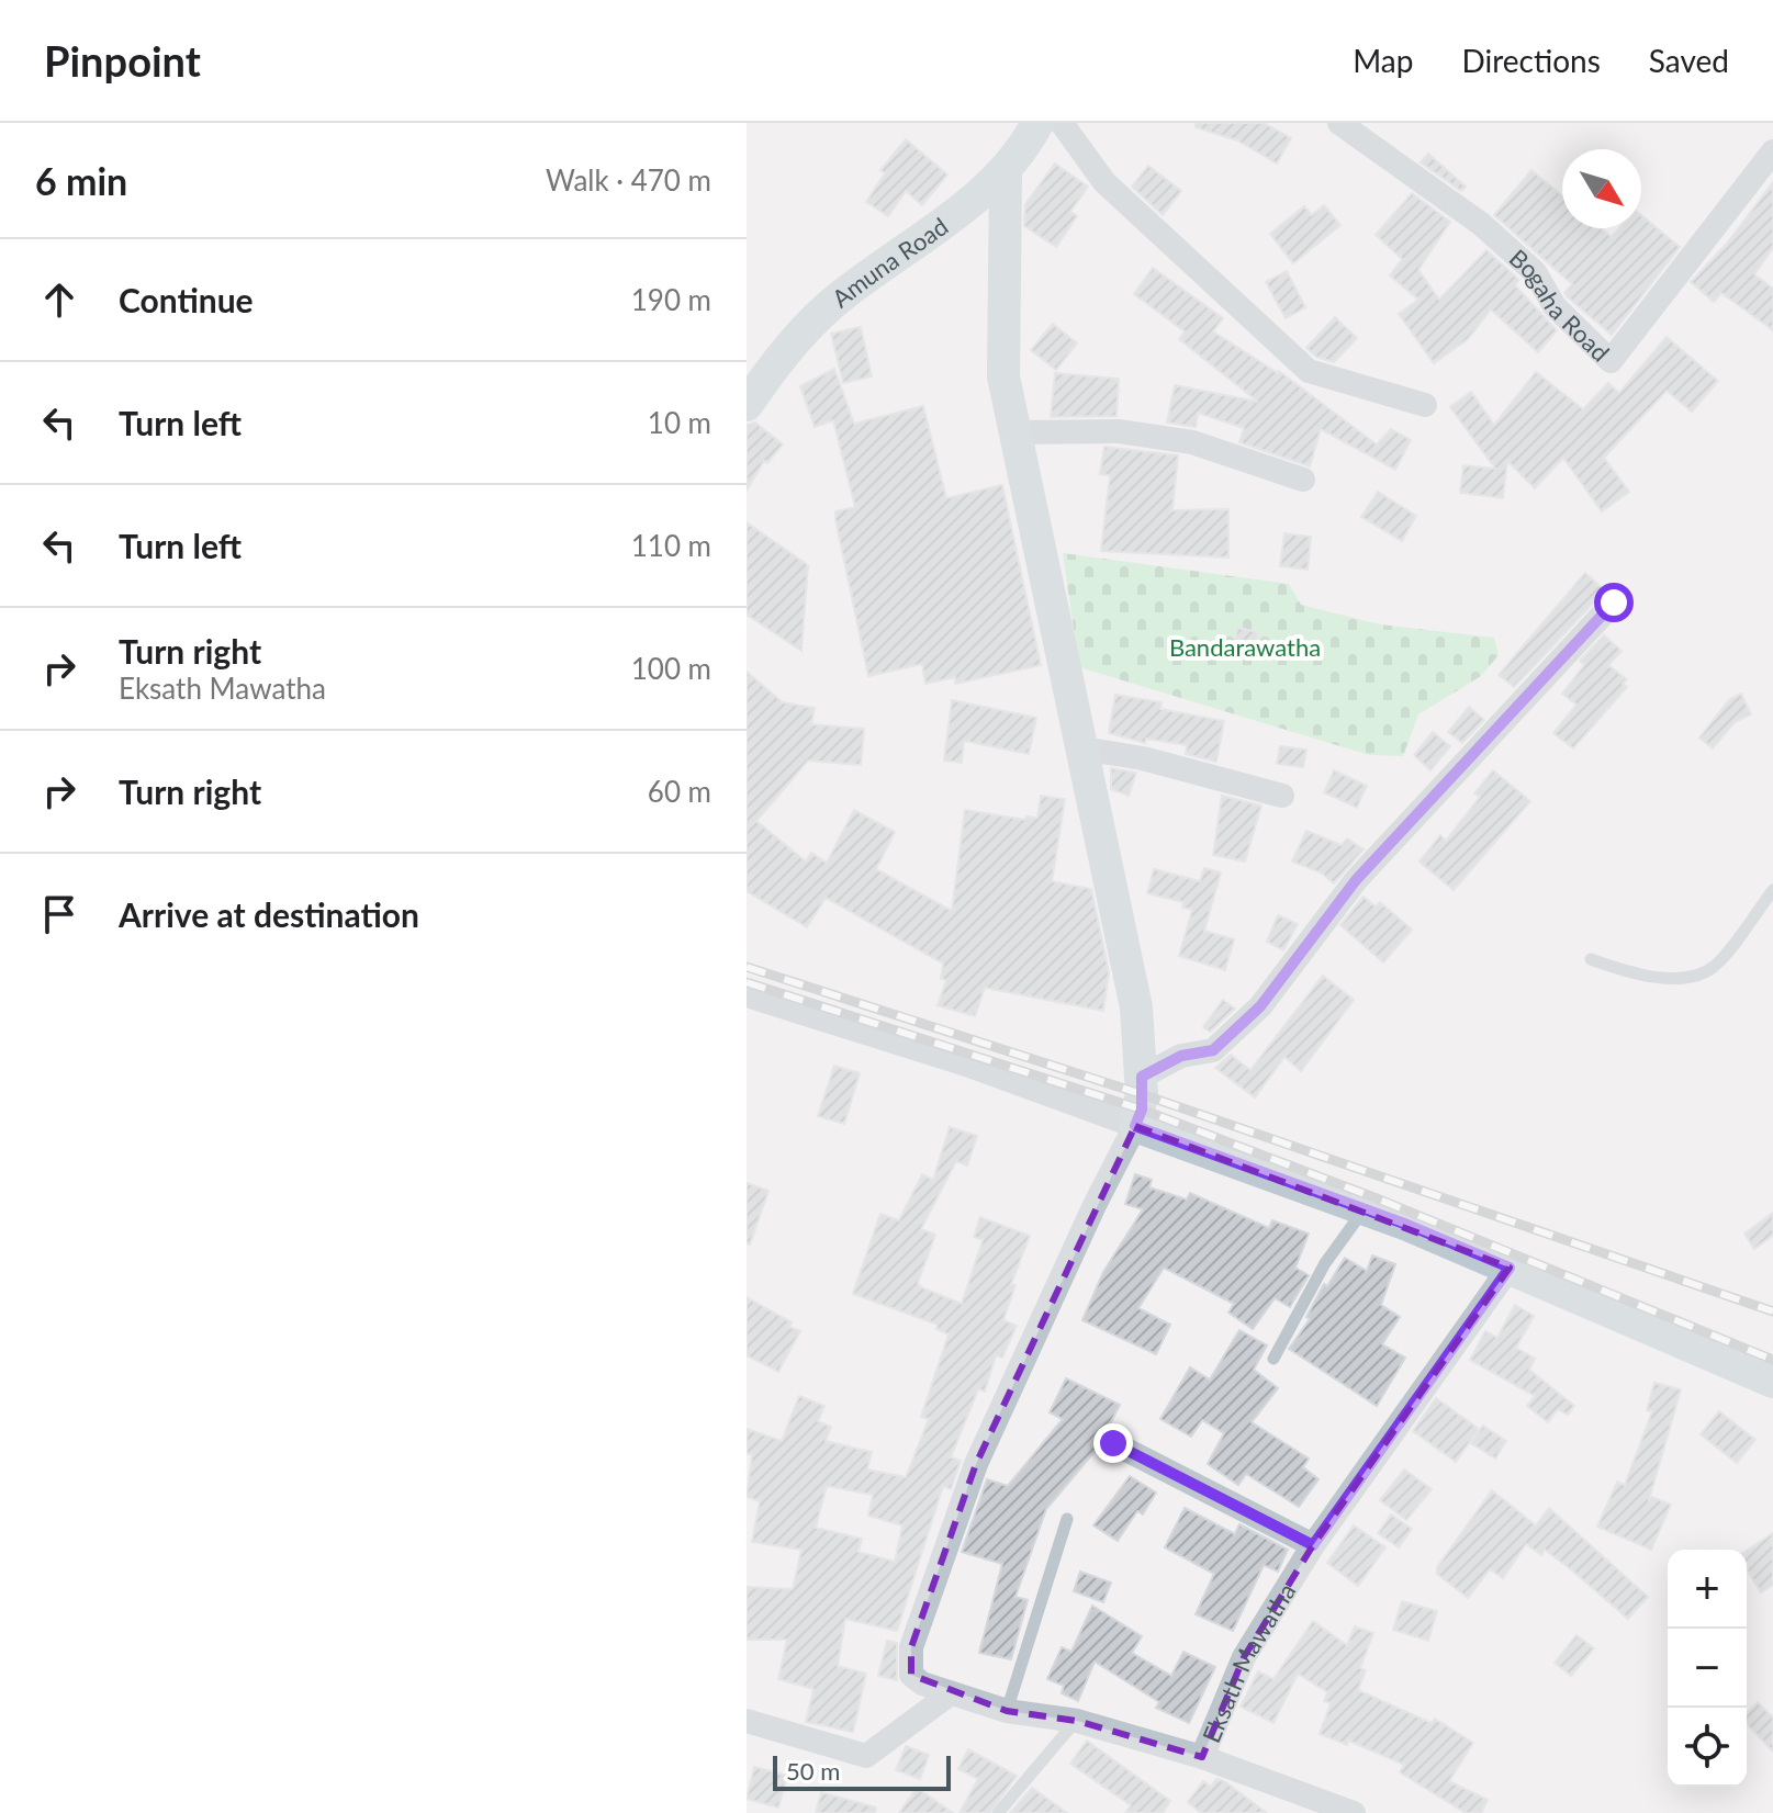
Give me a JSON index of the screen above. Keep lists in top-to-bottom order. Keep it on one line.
{"streets":{"street":["Amuna Road","Bogaha Road","Eksath Mawatha"]},"parks":["Bandarawatha"],"scale_bar":"50 m","north":"bottom right","page":{"header":"Pinpoint","nav":["Map","Directions","Saved"],"heading":["6 min","Walk · 470 m"],"list":[["Continue","190 m"],["Turn left","10 m"],["Turn left","110 m"],["Turn right","Eksath Mawatha","100 m"],["Turn right","60 m"],"Arrive at destination"],"map_buttons":["+","−"],"scale":"50 m"}}
